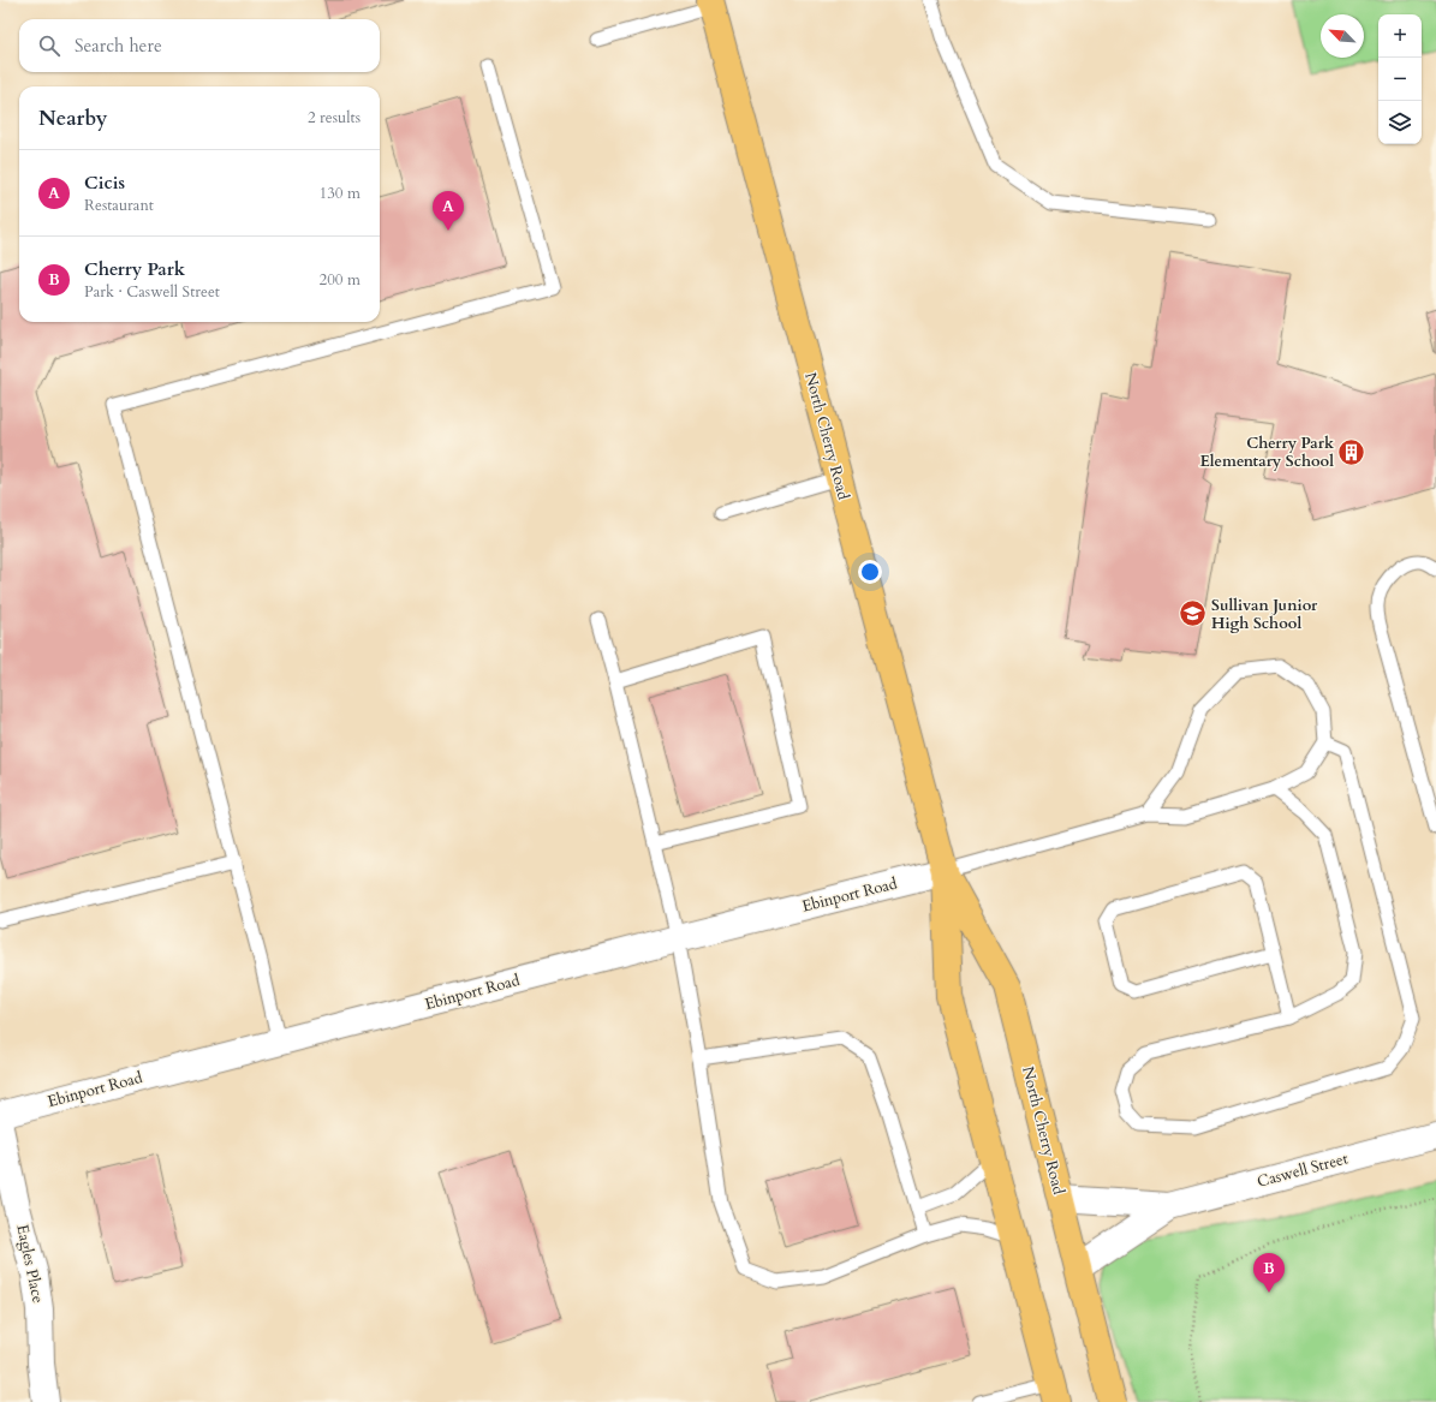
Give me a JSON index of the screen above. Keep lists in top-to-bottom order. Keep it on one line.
{"streets":{"main road":["North Cherry Road"],"street":["Ebinport Road","Caswell Street","Eagles Place"]},"crossings":[["North Cherry Road","Ebinport Road"],["North Cherry Road","Caswell Street"]],"places":{"building":["Cherry Park Elementary School"],"school or university":["Sullivan Junior High School"]},"north":"top left","page":{"map_buttons":["+","−"],"search":"Search here","heading":["Nearby","2 results"],"list":[{"mark":"A","name":"Cicis","note":"Restaurant","value":"130 m"},{"mark":"B","name":"Cherry Park","note":"Park · Caswell Street","value":"200 m"}],"pins":["A","B"]}}
